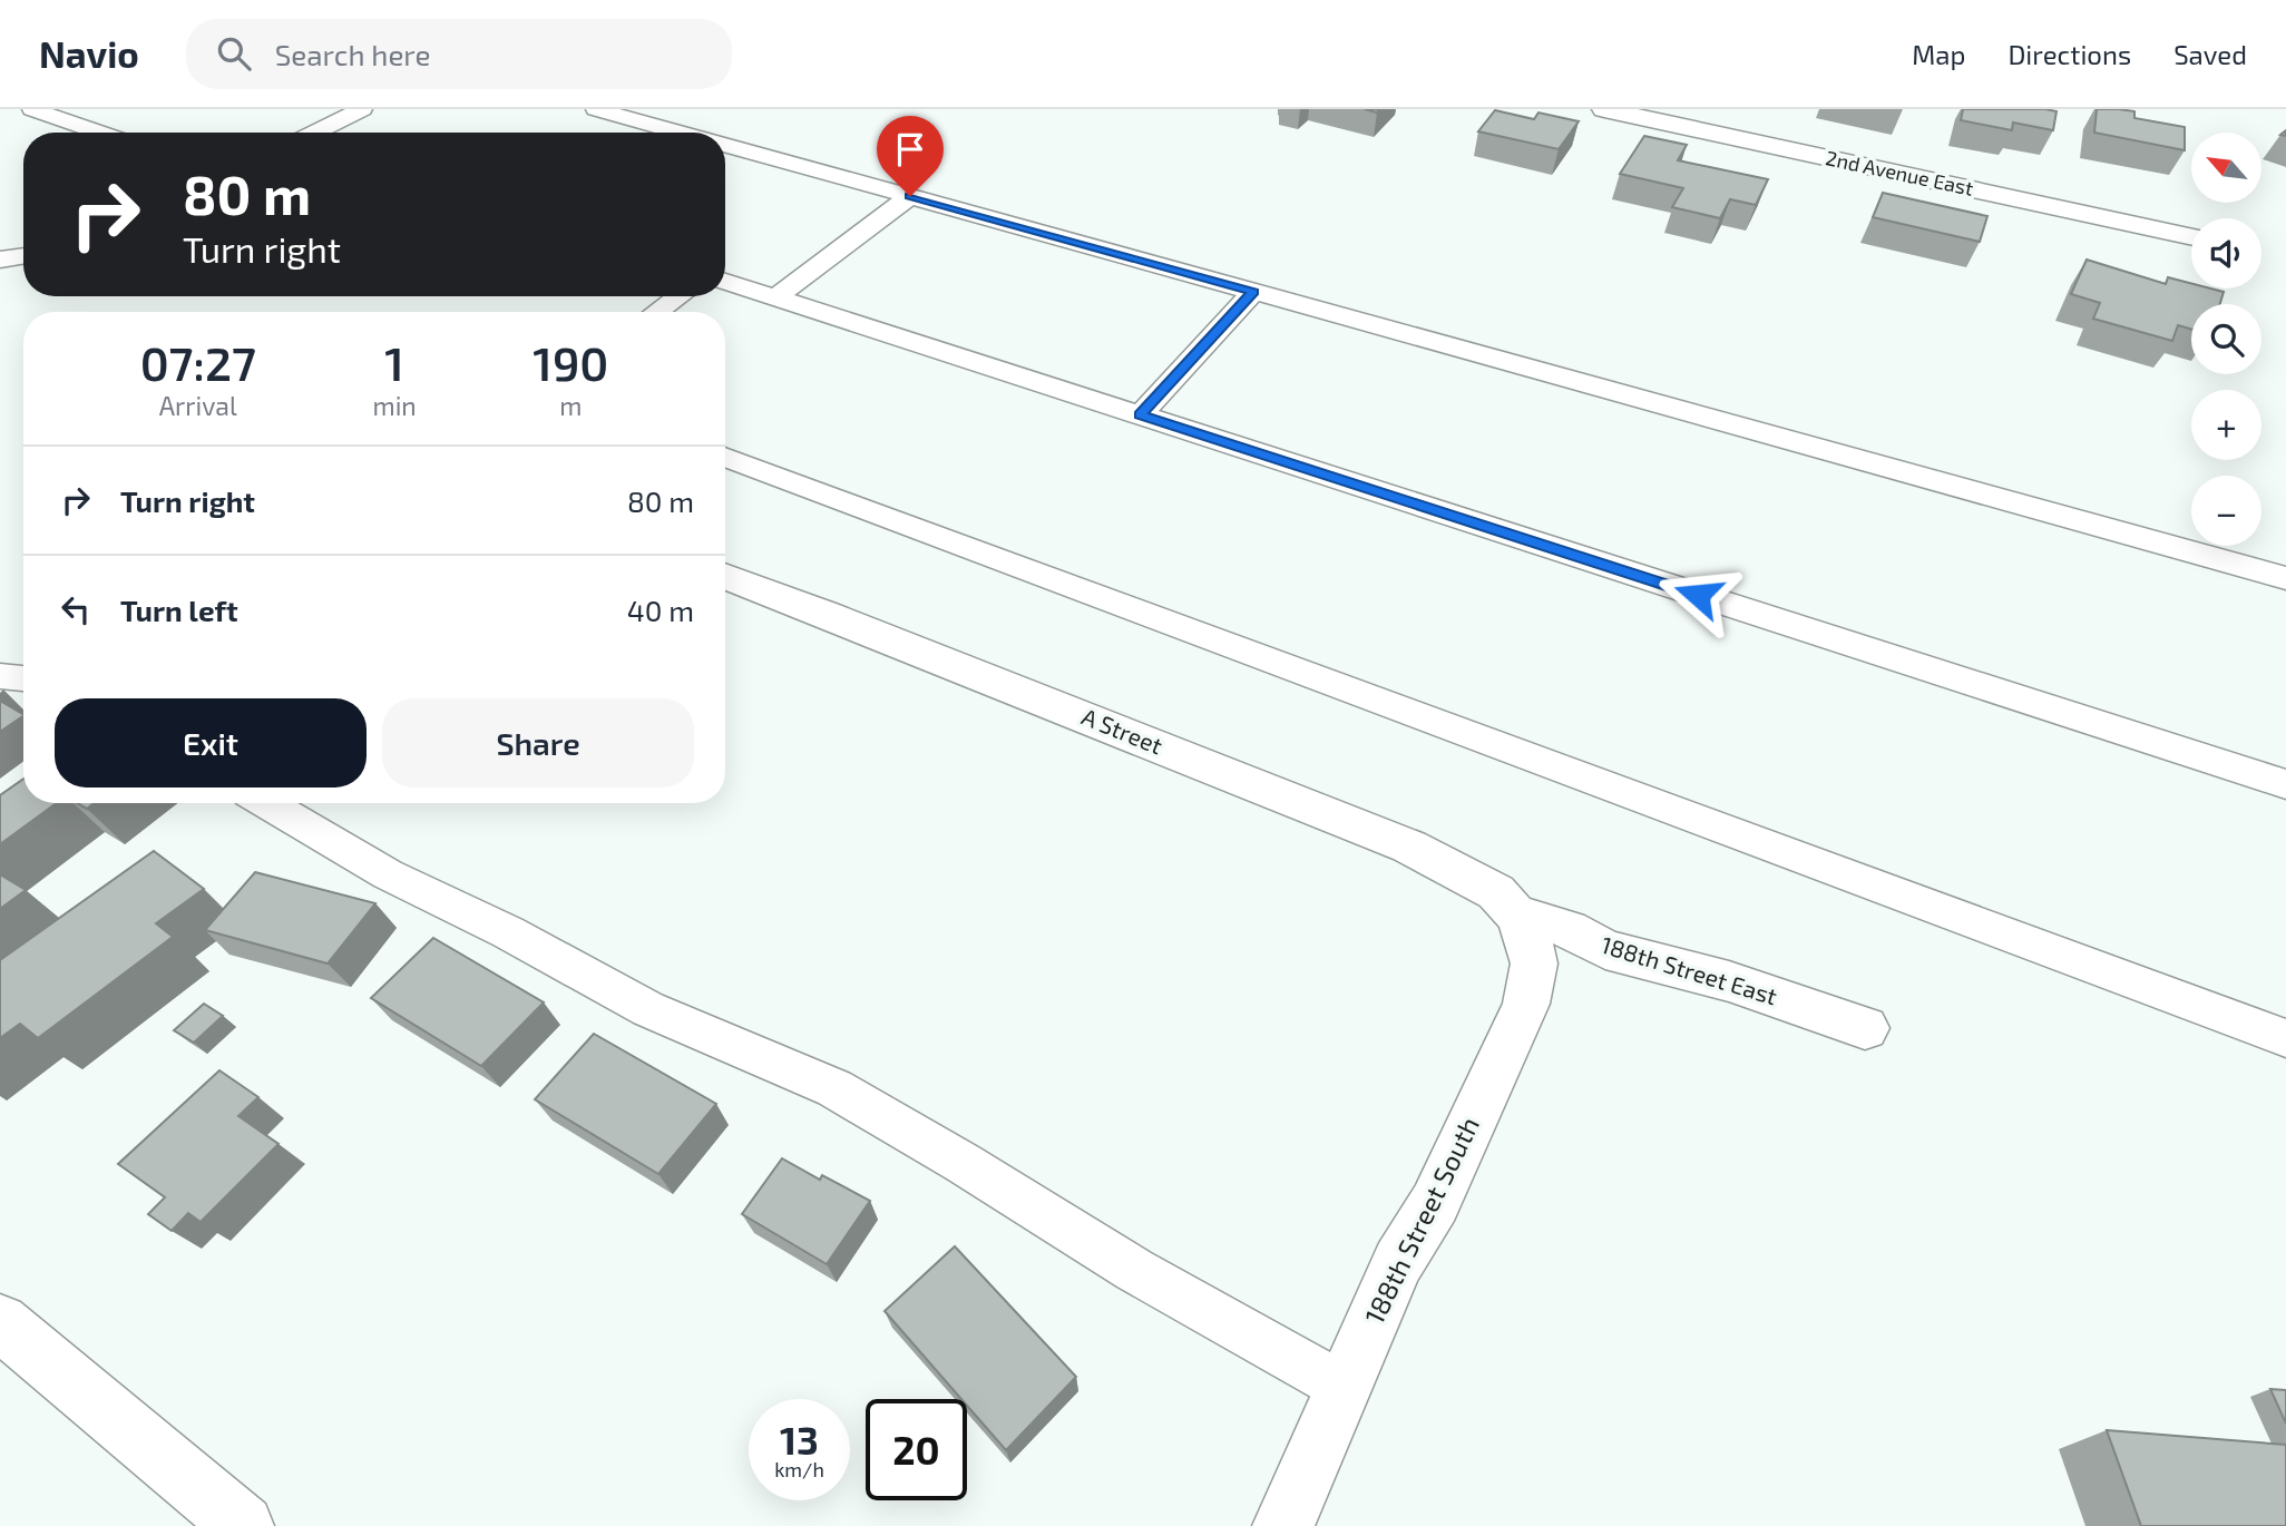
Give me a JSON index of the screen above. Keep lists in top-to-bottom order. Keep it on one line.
{"streets":{"street":["2nd Avenue East","A Street","188th Street East","188th Street South"]},"crossings":[["A Street","188th Street East"],["A Street","188th Street South"],["188th Street East","188th Street South"]],"north":"top left","page":{"header":"Navio","search":"Search here","nav":["Map","Directions","Saved"],"map_buttons":["+","−"],"turn":["80 m","Turn right"],"eta":["07:27","Arrival","1","min","190","m"],"list":[{"name":"Turn right","value":"80 m"},{"name":"Turn left","value":"40 m"}],"buttons":["Exit","Share"],"speed":"13 km/h","limit":"20"}}
